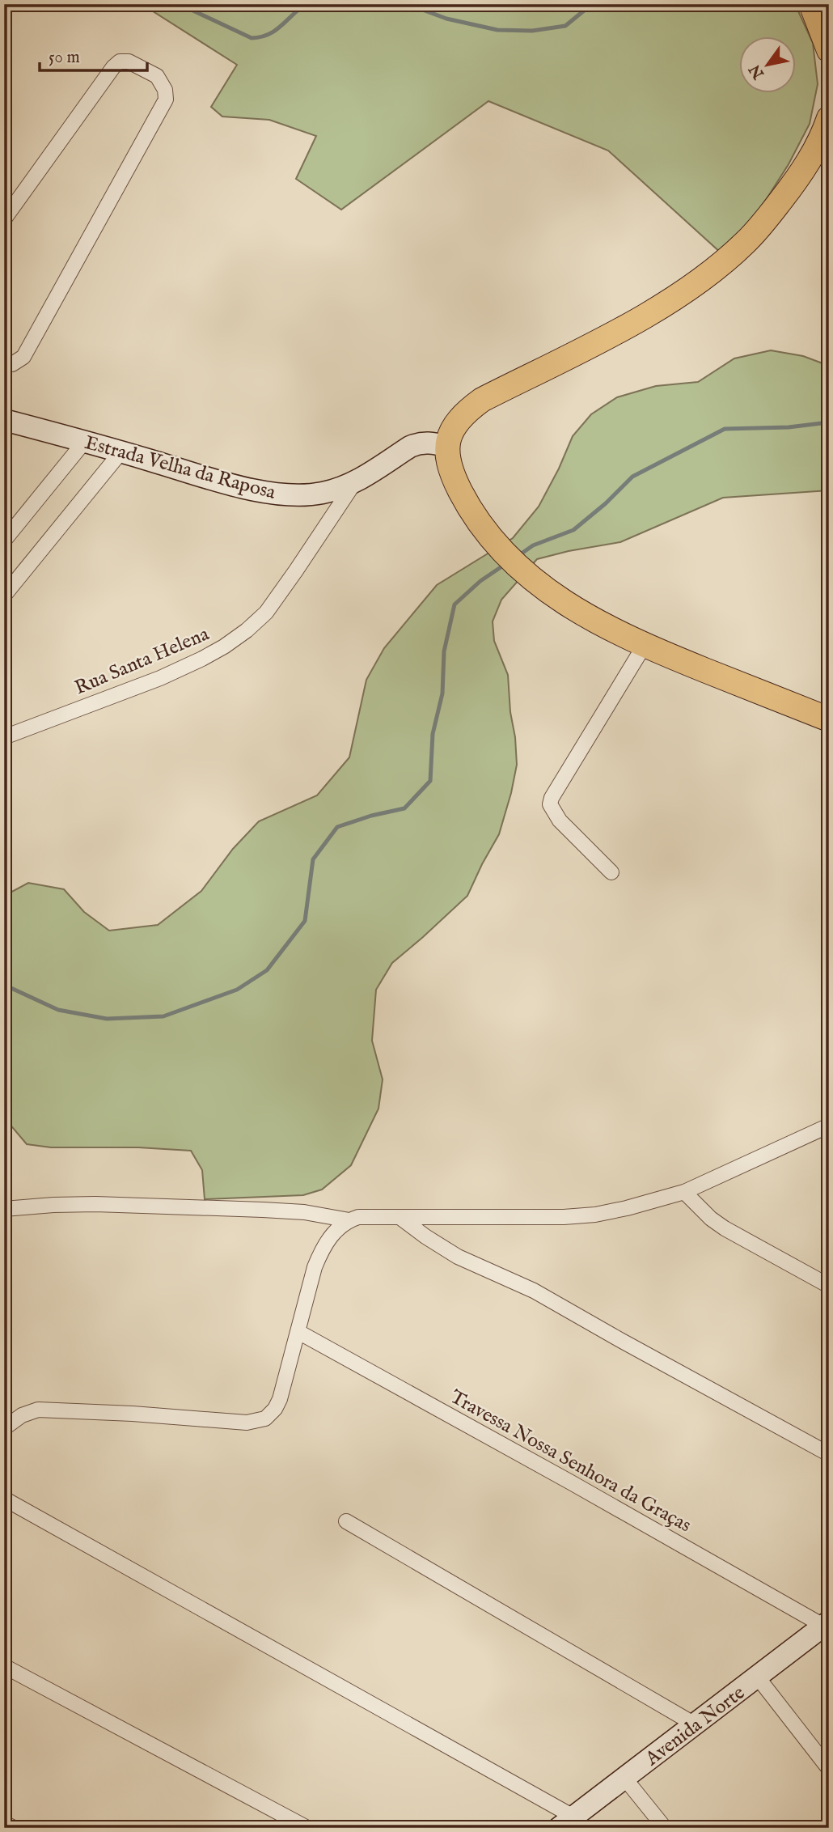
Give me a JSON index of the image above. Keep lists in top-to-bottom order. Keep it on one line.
{"streets":{"street":["Estrada Velha da Raposa","Rua Santa Helena","Travessa Nossa Senhora da Graças","Avenida Norte"]},"crossings":[["Estrada Velha da Raposa","Rua Santa Helena"],["Travessa Nossa Senhora da Graças","Avenida Norte"]],"scale_bar":"50 m","north":"bottom left"}
